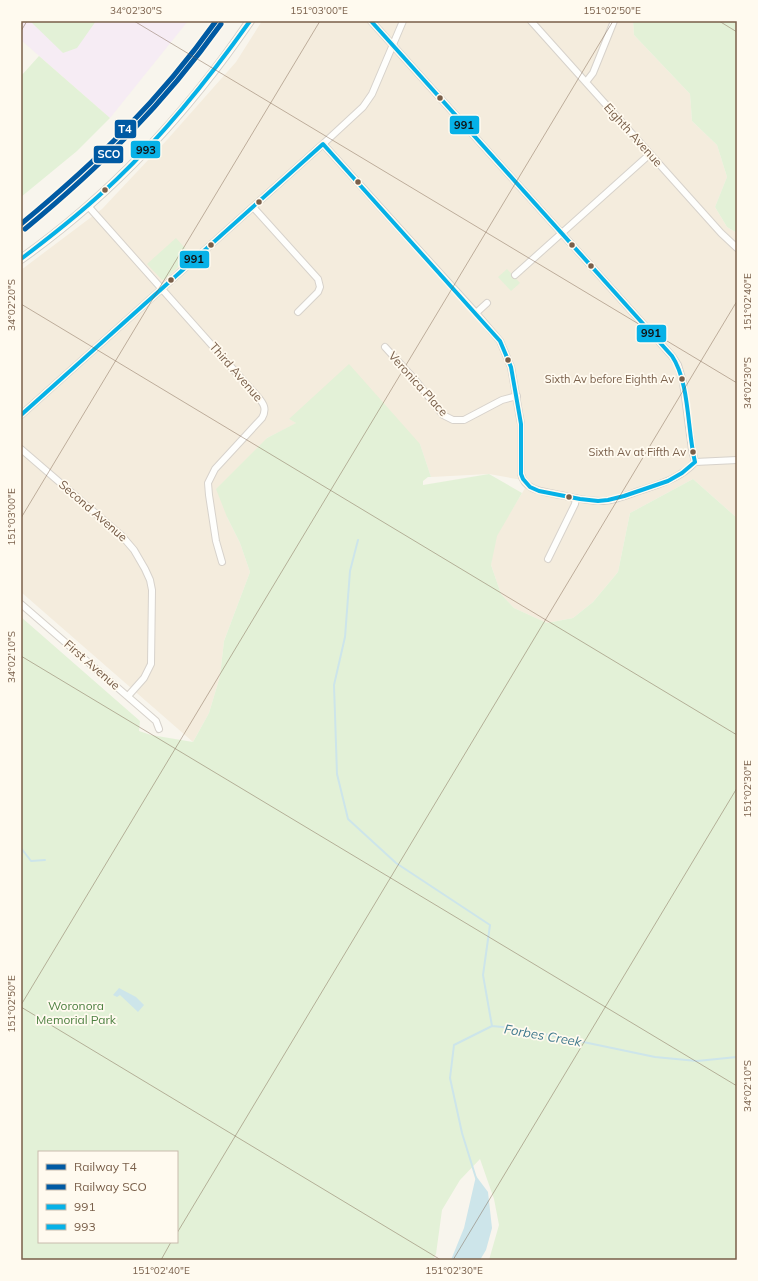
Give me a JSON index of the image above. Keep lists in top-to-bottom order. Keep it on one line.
{"streets":{"street":["Eighth Avenue","Third Avenue","Veronica Place","Second Avenue","First Avenue"]},"crossings":[["Second Avenue","First Avenue"]],"water":["Forbes Creek"],"parks":["Woronora Memorial Park"],"places":["Sixth Av before Eighth Av","Sixth Av at Fifth Av"],"lines":["rail line T4","transit line 991","transit line 993","rail line SCO"],"legend":["Railway T4","Railway SCO","991","993"],"coordinates":["34°02'30\"S","151°03'00\"E","151°02'50\"E","151°02'40\"E","34°02'20\"S","34°02'10\"S","151°02'30\"E"]}
